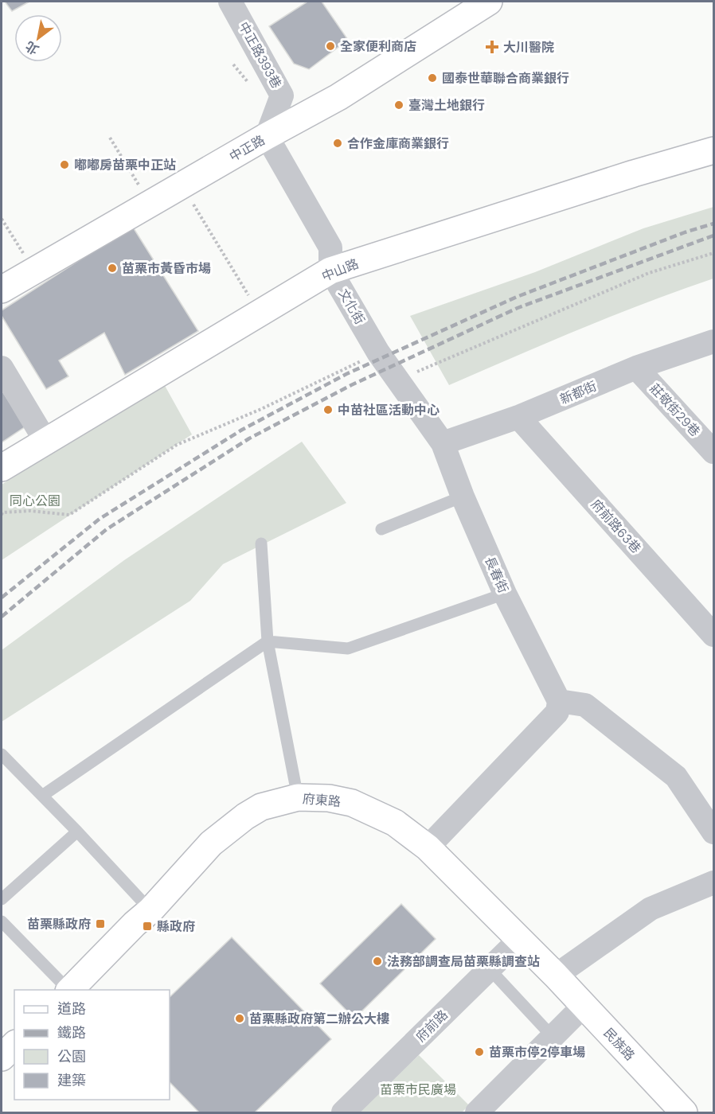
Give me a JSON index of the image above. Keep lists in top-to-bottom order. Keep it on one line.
{"streets":{"street":["中正路393巷","中正路","中山路","文化街","新都街","莊敬街29巷","府前路63巷","長春街","府東路","府前路","民族路"]},"crossings":[["中正路393巷","中正路"],["中正路393巷","文化街"],["中正路","文化街"],["中山路","文化街"],["文化街","新都街"],["文化街","長春街"],["新都街","莊敬街29巷"],["新都街","府前路63巷"],["新都街","長春街"],["府東路","府前路"],["府東路","民族路"]],"parks":["同心公園","苗栗市民廣場"],"places":{"other":["全家便利商店","國泰世華聯合商業銀行","臺灣土地銀行","合作金庫商業銀行","嘟嘟房苗栗中正站","苗栗市黃昏市場","中苗社區活動中心","法務部調查局苗栗縣調查站","苗栗縣政府第二辦公大樓","苗栗市停2停車場"],"health":["大川醫院"],"transit":["苗栗縣政府","縣政府"]},"legend":["道路","鐵路","公園","建築"],"north":"bottom left"}
